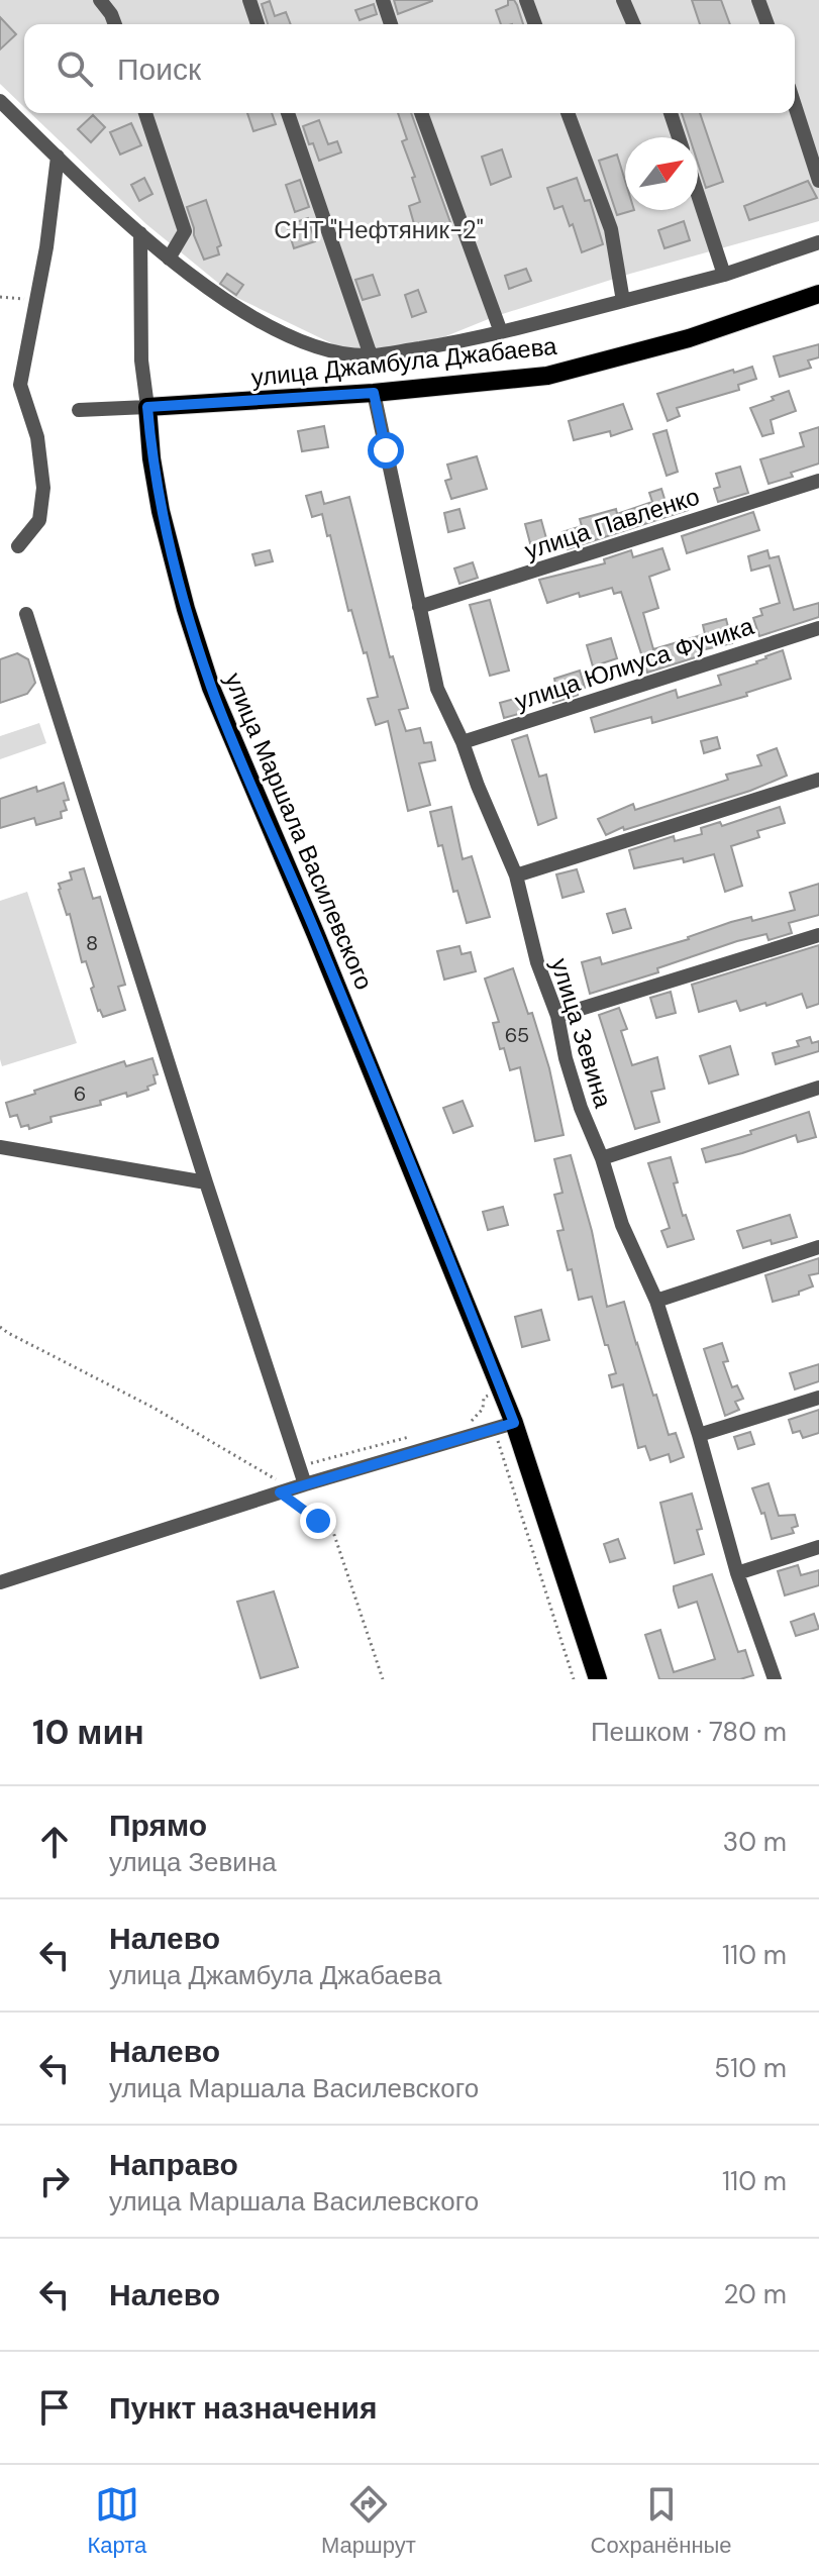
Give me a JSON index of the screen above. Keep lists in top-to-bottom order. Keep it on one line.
{"streets":{"main road":["улица Джамбула Джабаева","улица Маршала Василевского"],"street":["улица Павленко","улица Юлиуса Фучика","улица Зевина"]},"crossings":[["улица Джамбула Джабаева","улица Маршала Василевского"],["улица Джамбула Джабаева","улица Зевина"],["улица Павленко","улица Зевина"],["улица Юлиуса Фучика","улица Зевина"]],"parks":["СНТ \"Нефтяник-2\""],"house_numbers":["8","65","6"],"north":"top right","page":{"search":"Поиск","heading":["10 мин","Пешком · 780 m"],"list":[["Прямо","улица Зевина","30 m"],["Налево","улица Джамбула Джабаева","110 m"],["Налево","улица Маршала Василевского","510 m"],["Направо","улица Маршала Василевского","110 m"],["Налево","20 m"],"Пункт назначения"],"nav":["Карта","Маршрут","Сохранённые"]}}
